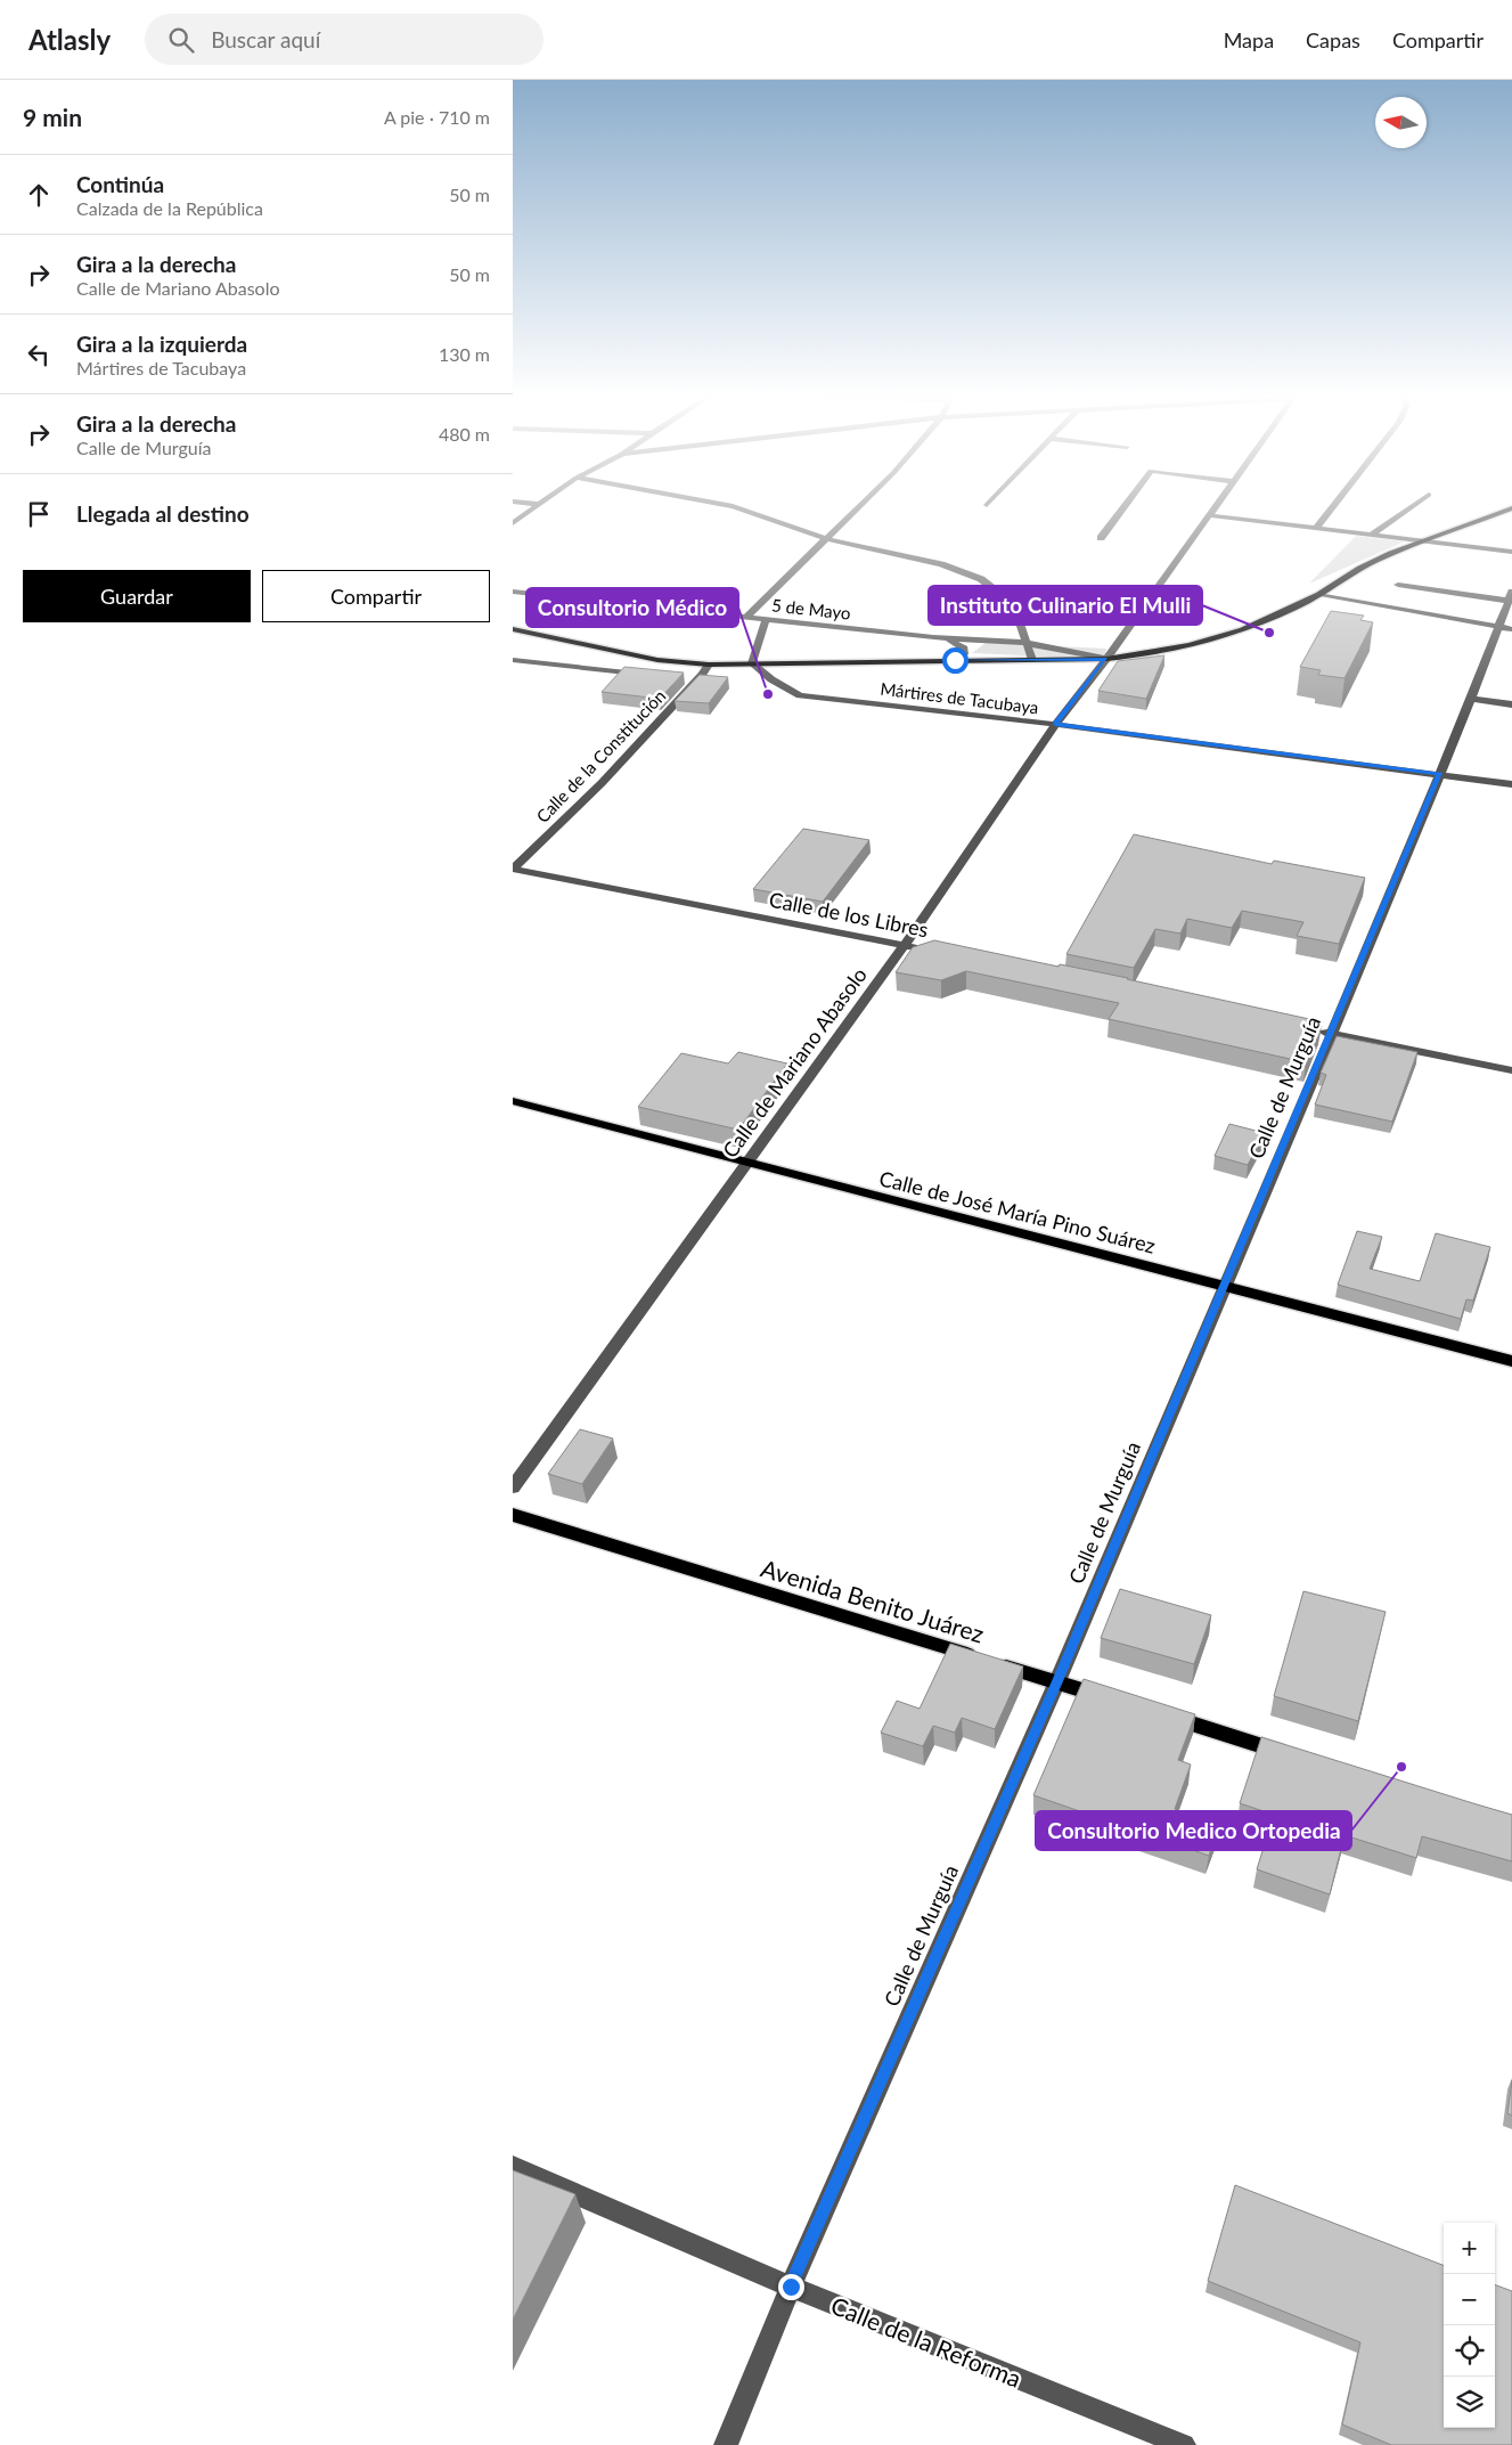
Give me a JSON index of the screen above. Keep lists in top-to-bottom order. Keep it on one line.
{"streets":{"main road":["Calle de José María Pino Suárez","Avenida Benito Juárez"],"street":["5 de Mayo","Mártires de Tacubaya","Calle de la Constitución","Calle de los Libres","Calle de Mariano Abasolo","Calle de Murguía","Calle de la Reforma"]},"crossings":[["5 de Mayo","Calle de Mariano Abasolo"],["Mártires de Tacubaya","Calle de Mariano Abasolo"],["Mártires de Tacubaya","Calle de Murguía"],["Calle de la Constitución","Calle de los Libres"],["Calle de los Libres","Calle de Mariano Abasolo"],["Calle de Mariano Abasolo","Calle de José María Pino Suárez"],["Calle de Murguía","Calle de José María Pino Suárez"],["Calle de Murguía","Avenida Benito Juárez"],["Calle de Murguía","Calle de la Reforma"]],"places":["Instituto Culinario El Mulli","Consultorio Médico","Consultorio Medico Ortopedia"],"north":"left","page":{"header":"Atlasly","search":"Buscar aquí","nav":["Mapa","Capas","Compartir"],"heading":["9 min","A pie · 710 m"],"list":[["Continúa","Calzada de la República","50 m"],["Gira a la derecha","Calle de Mariano Abasolo","50 m"],["Gira a la izquierda","Mártires de Tacubaya","130 m"],["Gira a la derecha","Calle de Murguía","480 m"],"Llegada al destino"],"buttons":["Guardar","Compartir"],"map_buttons":["+","−"]}}
